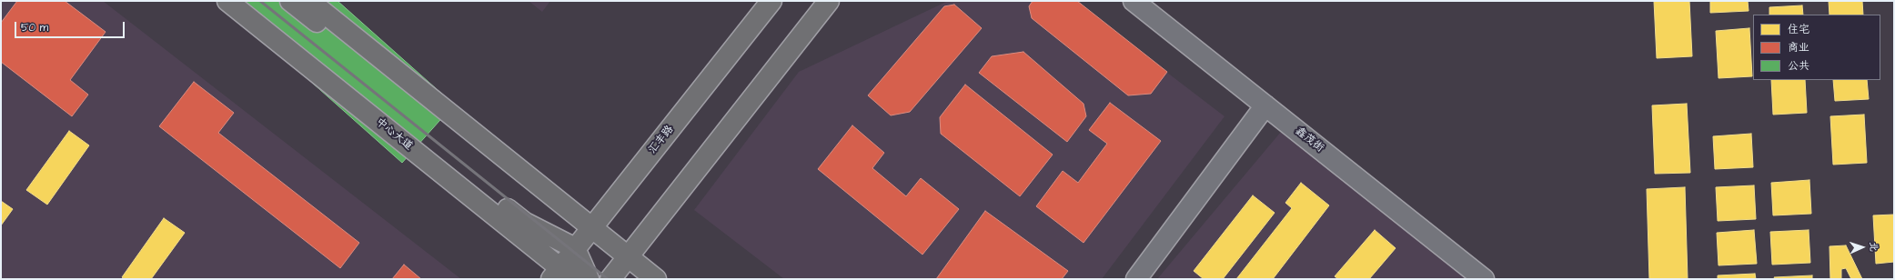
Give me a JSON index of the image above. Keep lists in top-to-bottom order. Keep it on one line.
{"streets":{"main road":["中心大道","汇丰路"],"street":["鑫茂街"]},"crossings":[["中心大道","汇丰路"]],"legend":["住宅","商业","公共"],"scale_bar":"50 m","north":"right"}
